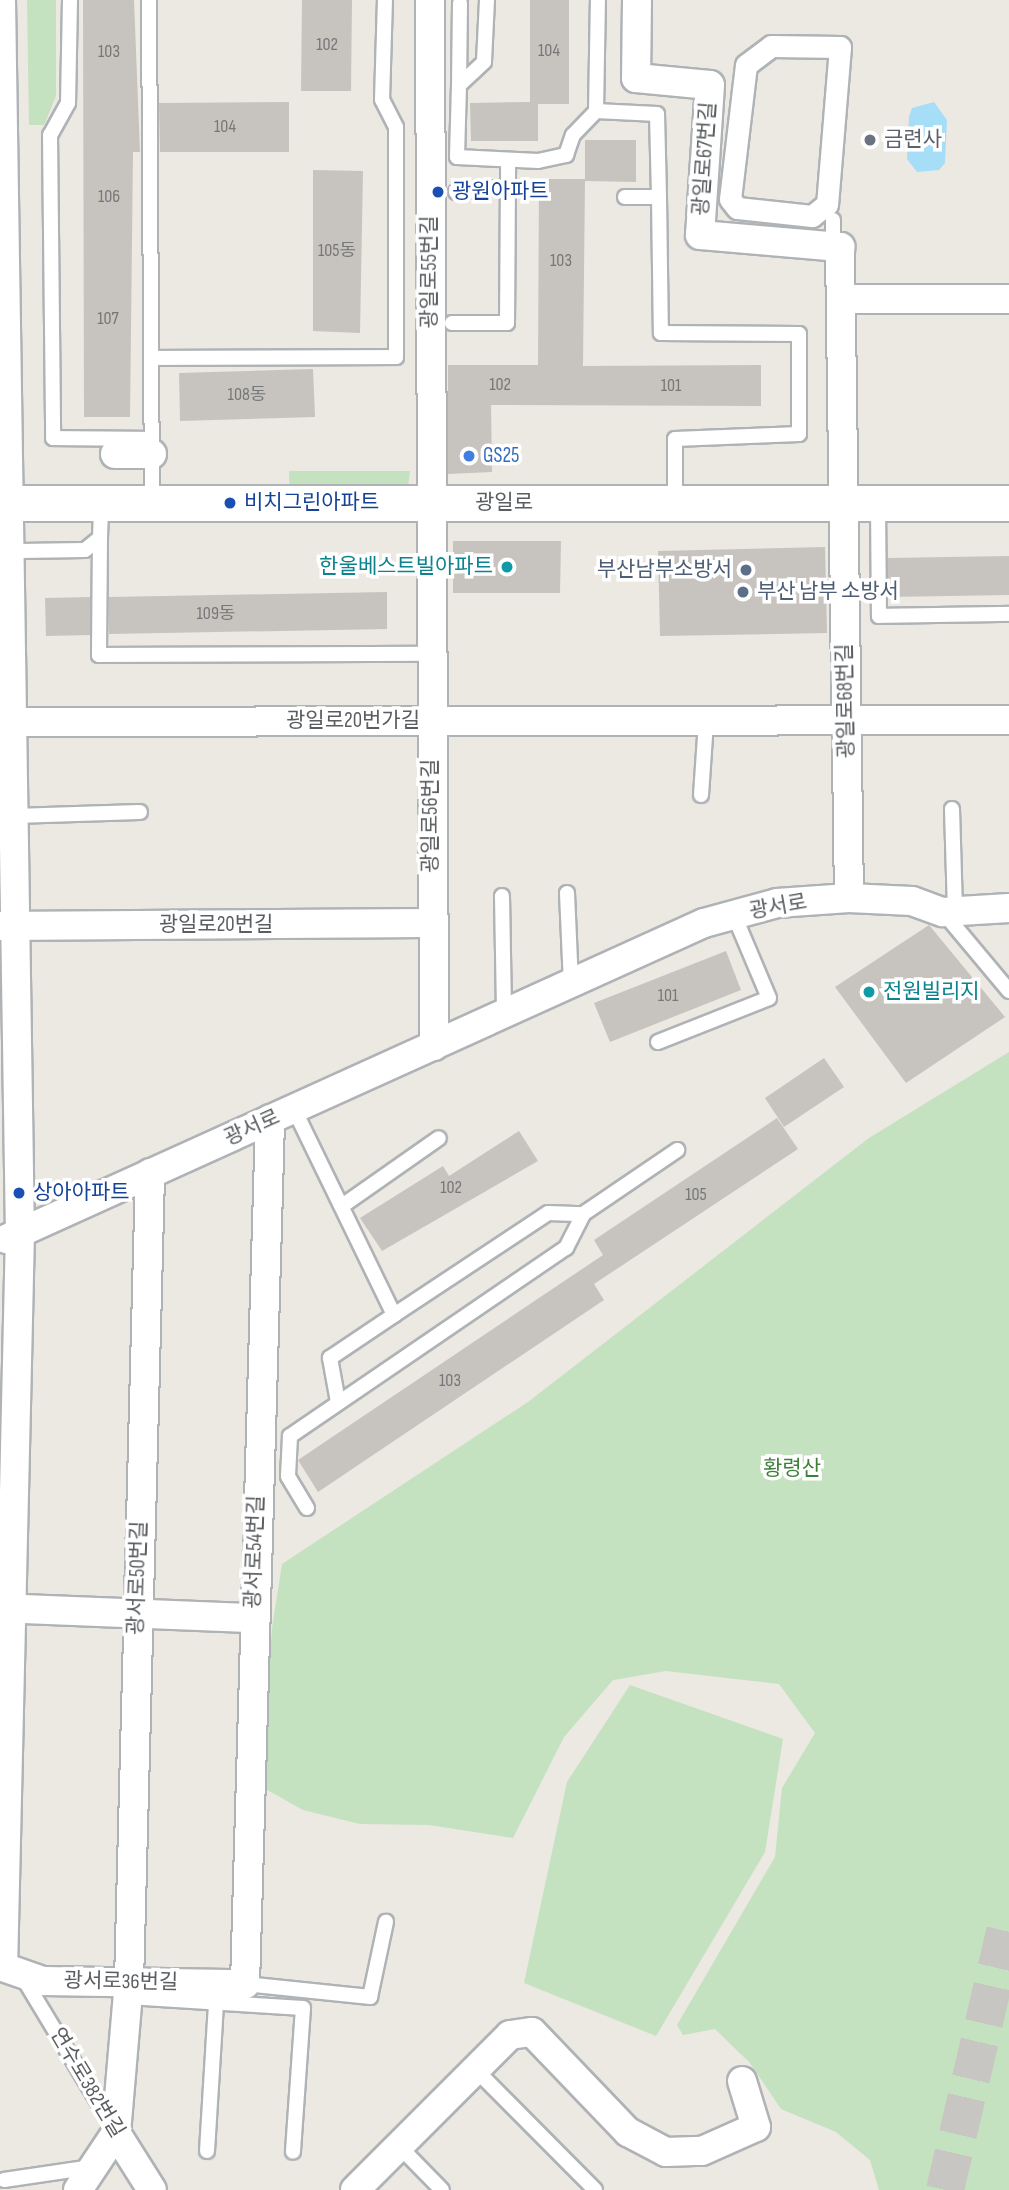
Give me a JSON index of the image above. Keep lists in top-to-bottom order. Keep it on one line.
{"streets":{"street":["광일로67번길","광일로55번길","광일로","광일로68번길","광일로20번가길","광일로56번길","광서로","광일로20번길","광서로54번길","광서로50번길","광서로36번길","연수로382번길"]},"crossings":[["광일로67번길","광일로"],["광일로67번길","광일로68번길"],["광일로55번길","광일로"],["광일로55번길","광일로56번길"],["광일로","광일로68번길"],["광일로","광일로56번길"],["광일로68번길","광일로20번가길"],["광일로68번길","광서로"],["광일로20번가길","광일로56번길"],["광일로56번길","광서로"],["광일로56번길","광일로20번길"],["광서로","광서로54번길"],["광서로","광서로50번길"],["광서로54번길","광서로36번길"],["광서로50번길","광서로36번길"],["광서로50번길","연수로382번길"],["광서로36번길","연수로382번길"]],"parks":["황령산"],"places":["금련사","광원아파트","GS25","비치그린아파트","한울베스트빌아파트","부산남부소방서","부산 남부 소방서","전원빌리지","상아아파트"],"house_numbers":["102","104","103","104","106","105동","103","107","102","101","108동","109동","101","102","105","103"]}
